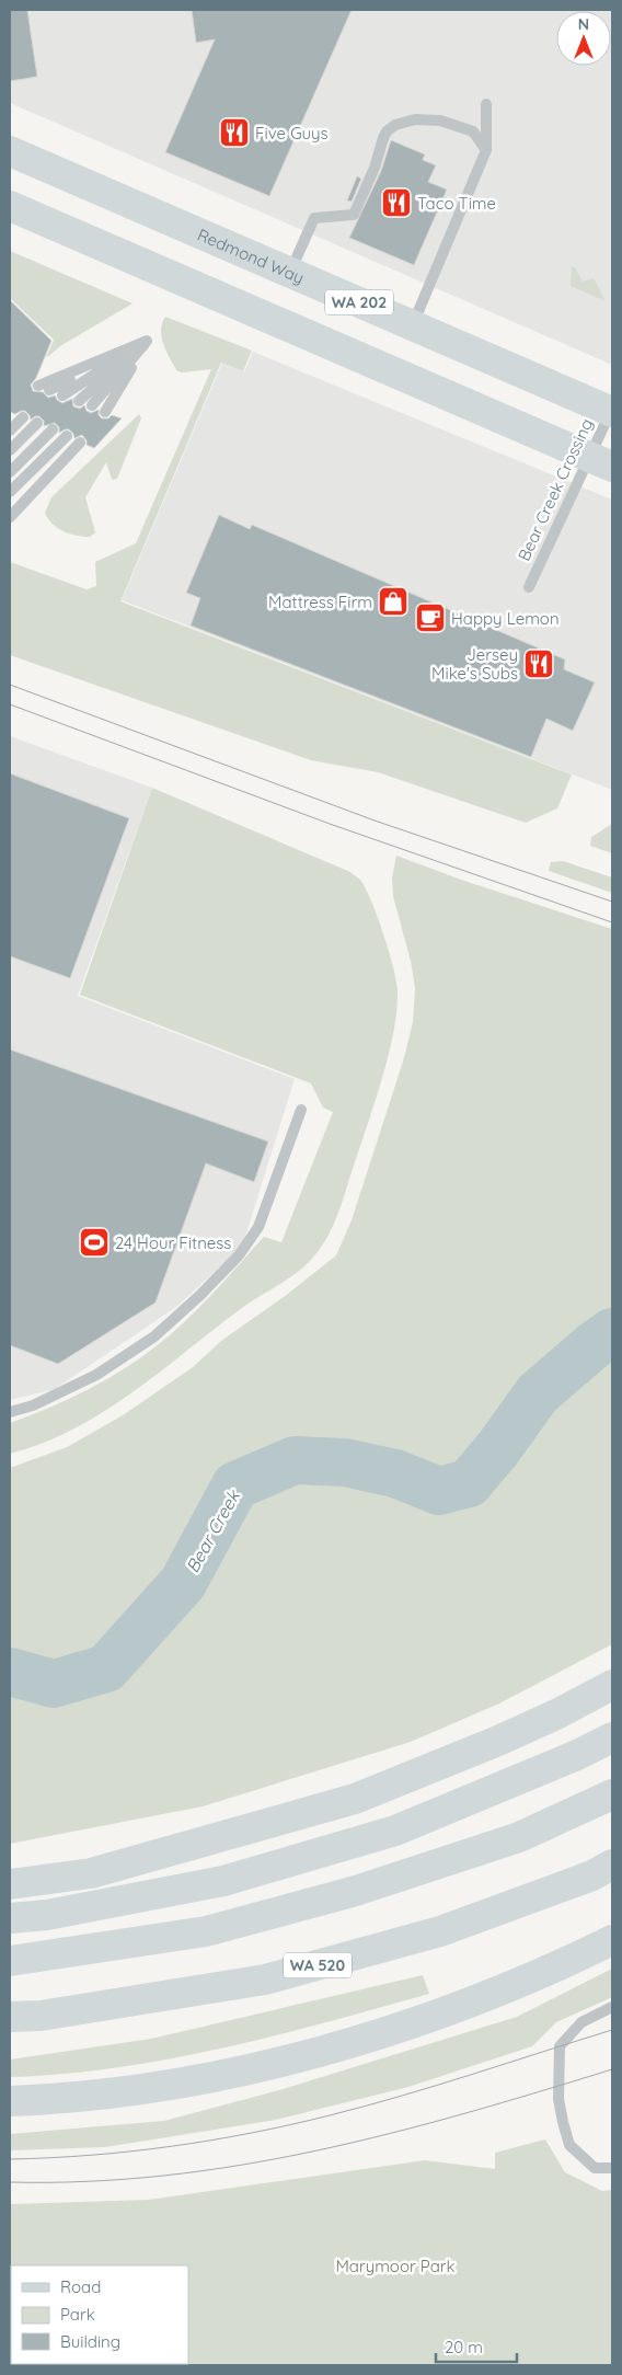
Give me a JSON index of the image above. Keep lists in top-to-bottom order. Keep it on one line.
{"streets":{"main road":["Redmond Way","WA 202","WA 520"],"lane":["Bear Creek Crossing"]},"crossings":[["Redmond Way","Bear Creek Crossing"]],"water":["Bear Creek"],"parks":["Marymoor Park"],"places":{"restaurant":["Five Guys","Taco Time","Jersey Mike's Subs"],"shop":["Mattress Firm"],"cafe":["Happy Lemon"],"sports":["24 Hour Fitness"]},"legend":["Road","Park","Building"],"scale_bar":"20 m","north":"top"}
